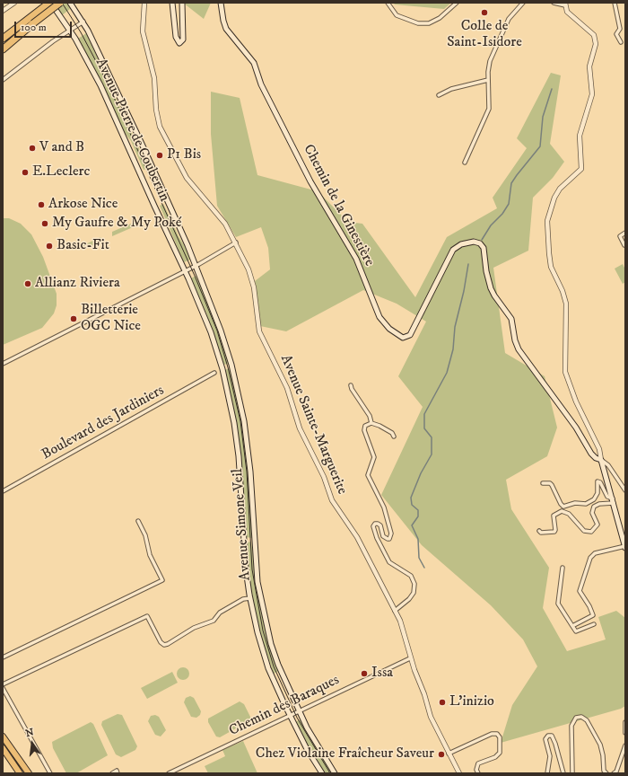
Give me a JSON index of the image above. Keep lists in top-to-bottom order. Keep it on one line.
{"streets":{"main road":["Avenue Pierre de Coubertin","Chemin de la Ginestière","Avenue Simone Veil"],"street":["Boulevard des Jardiniers","Avenue Sainte-Marguerite","Chemin des Baraques"]},"crossings":[["Avenue Pierre de Coubertin","Avenue Simone Veil"],["Avenue Sainte-Marguerite","Chemin des Baraques"],["Avenue Simone Veil","Chemin des Baraques"]],"places":["Colle de Saint-Isidore","V and B","P1 Bis","E.Leclerc","Arkose Nice","My Gaufre & My Poké","Basic-Fit","Allianz Riviera","Billetterie OGC Nice","Issa","L’inizio","Chez Violaine Fraîcheur Saveur"],"scale_bar":"100 m","north":"top"}
